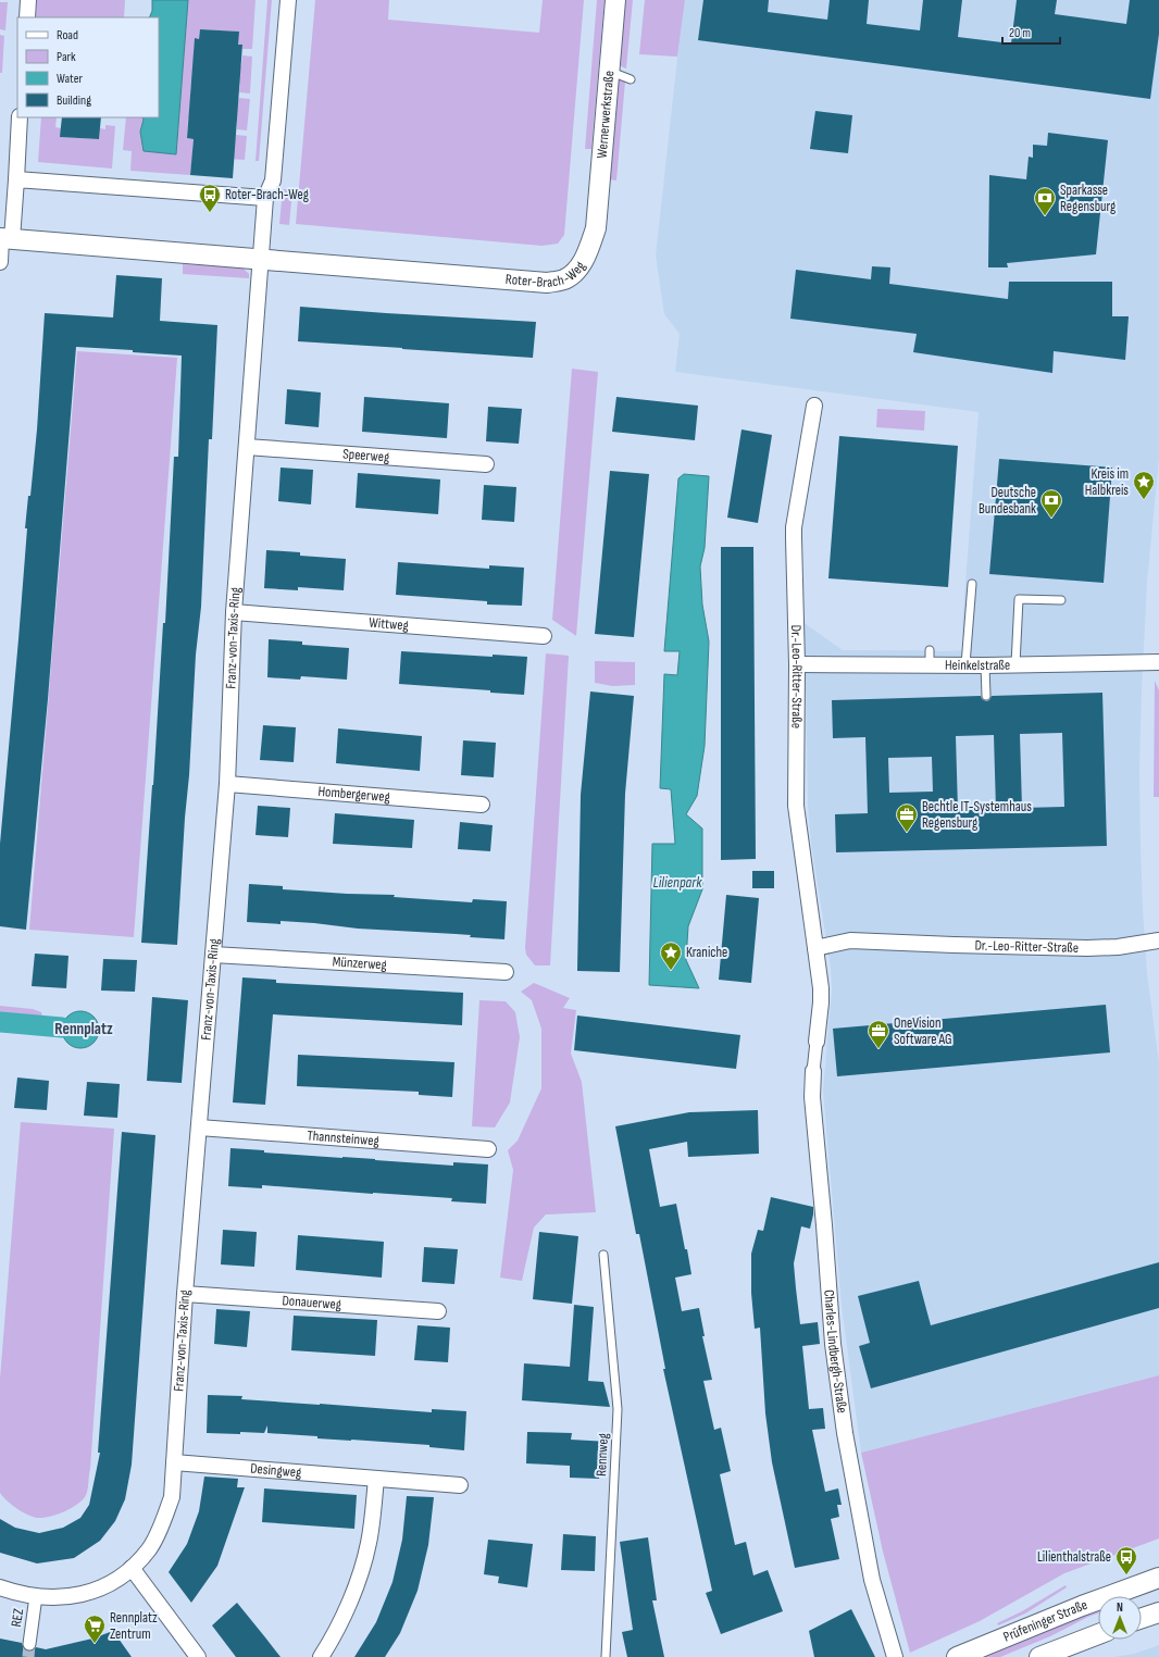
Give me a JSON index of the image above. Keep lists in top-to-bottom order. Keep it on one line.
{"streets":{"street":["Wernerwerkstraße","Roter-Brach-Weg","Speerweg","Wittweg","Franz-von-Taxis-Ring","Heinkelstraße","Dr.-Leo-Ritter-Straße","Hombergerweg","Münzerweg","Thannsteinweg","Donauerweg","Charles-Lindbergh-Straße","Desingweg","REZ","Prüfeninger Straße"],"lane":["Rennweg"]},"crossings":[["Wernerwerkstraße","Roter-Brach-Weg"],["Roter-Brach-Weg","Franz-von-Taxis-Ring"],["Speerweg","Franz-von-Taxis-Ring"],["Wittweg","Franz-von-Taxis-Ring"],["Franz-von-Taxis-Ring","Hombergerweg"],["Franz-von-Taxis-Ring","Münzerweg"],["Franz-von-Taxis-Ring","Thannsteinweg"],["Franz-von-Taxis-Ring","Donauerweg"],["Franz-von-Taxis-Ring","Desingweg"],["Franz-von-Taxis-Ring","REZ"],["Heinkelstraße","Dr.-Leo-Ritter-Straße"],["Dr.-Leo-Ritter-Straße","Charles-Lindbergh-Straße"]],"districts":["Rennplatz"],"water":["Lilienpark"],"places":{"bus stop":["Roter-Brach-Weg","Lilienthalstraße"],"bank":["Sparkasse Regensburg","Deutsche Bundesbank"],"place":["Kreis im Halbkreis","Kraniche"],"office":["Bechtle IT-Systemhaus Regensburg","OneVision Software AG"],"supermarket":["Rennplatz Zentrum"]},"legend":["Road","Park","Water","Building"],"scale_bar":"20 m","north":"top"}
